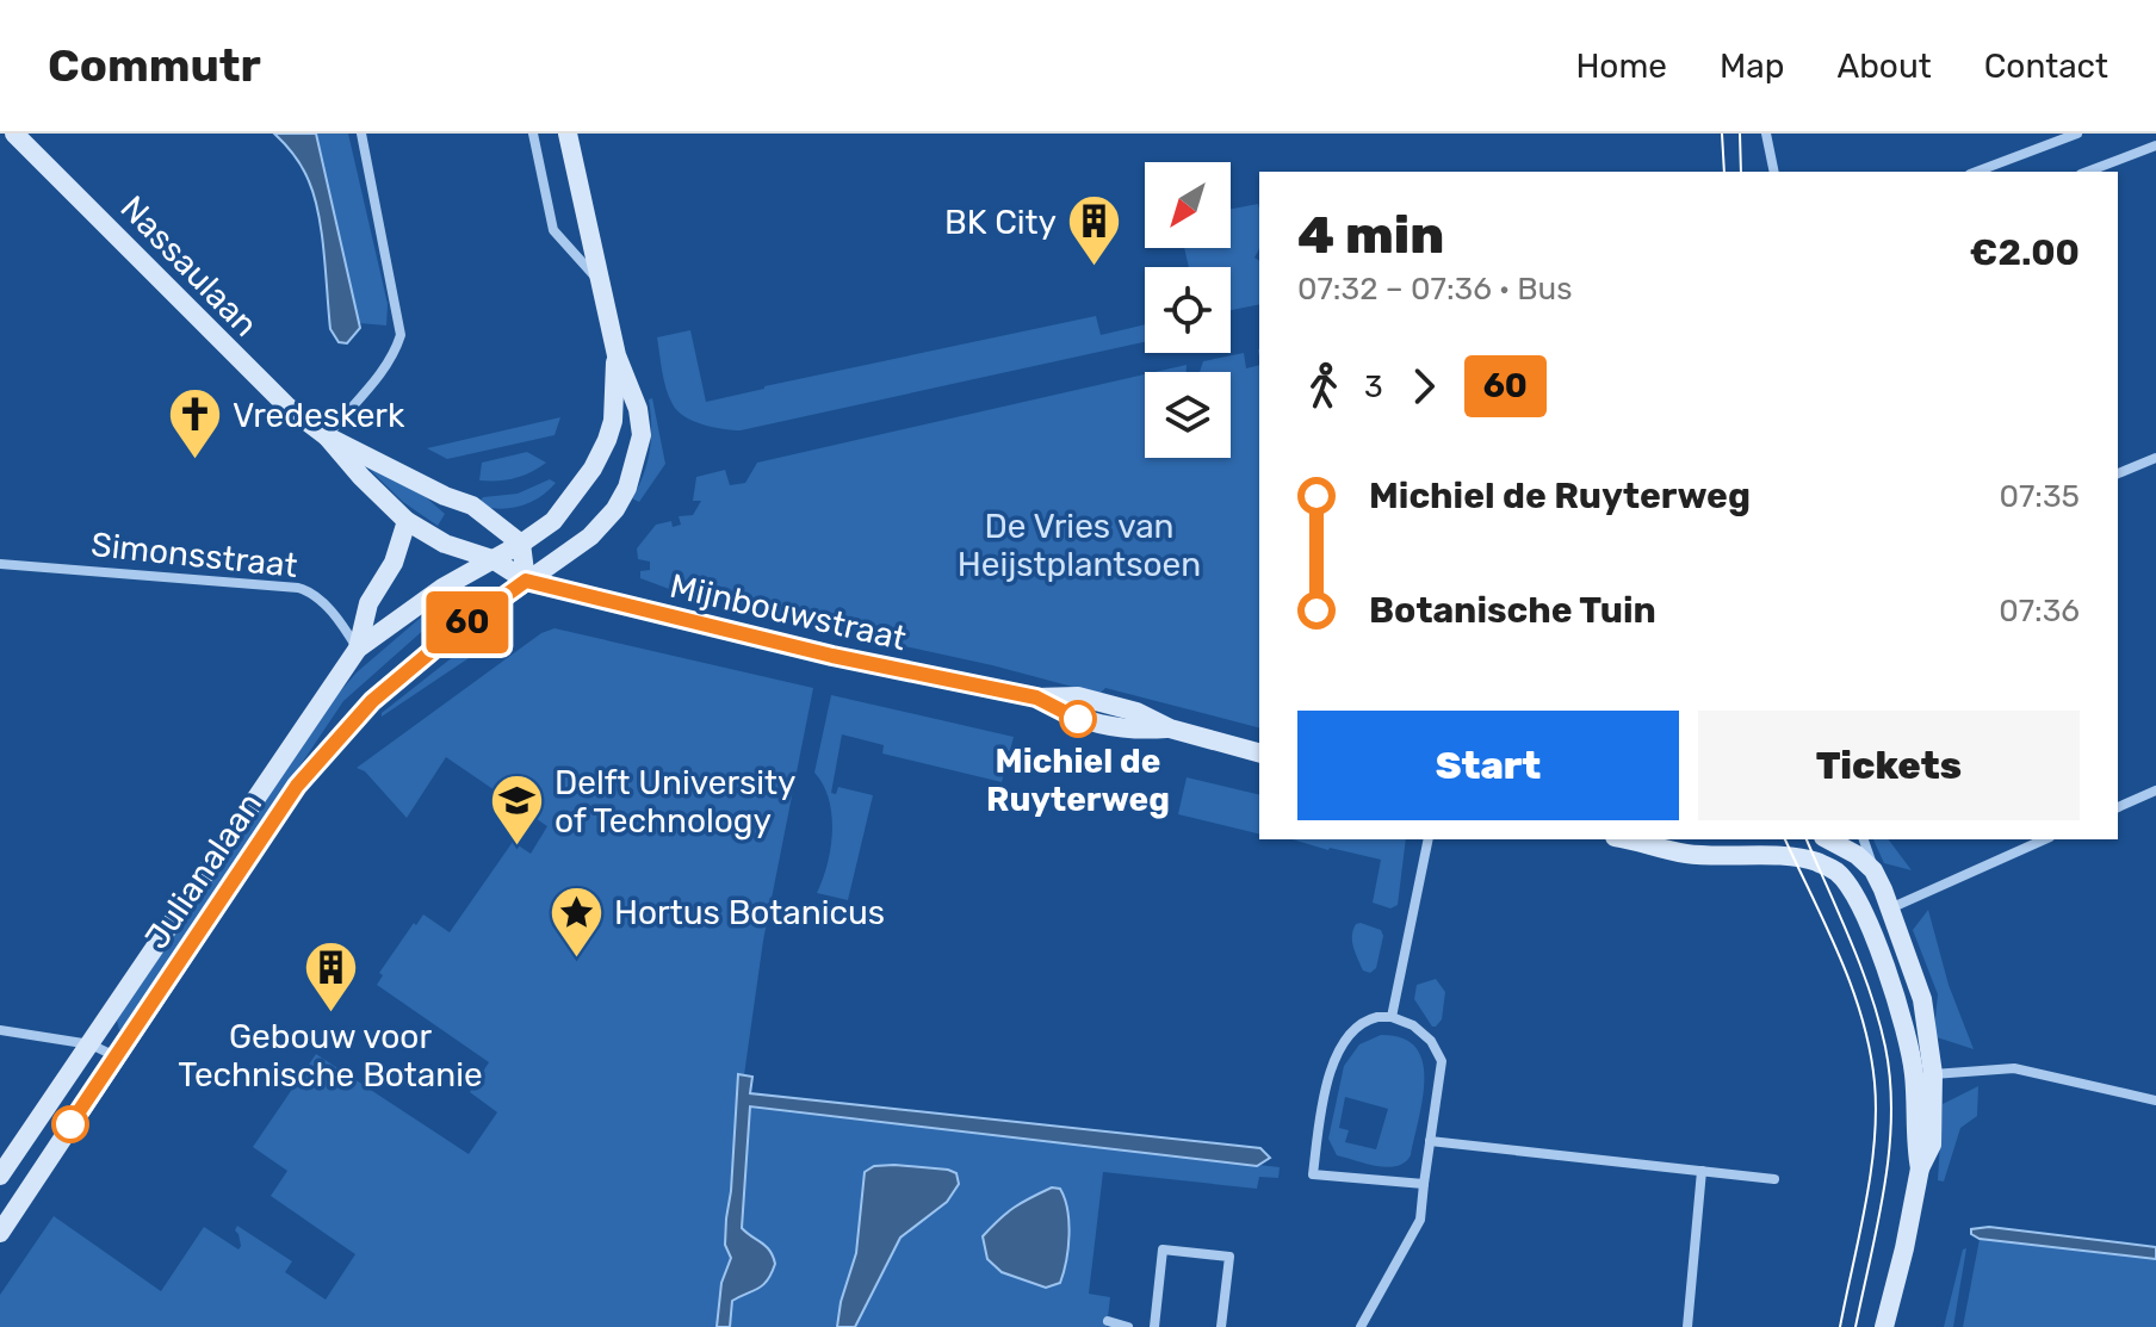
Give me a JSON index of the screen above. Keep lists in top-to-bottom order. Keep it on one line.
{"streets":{"main road":["Nassaulaan","Mijnbouwstraat","Julianalaan"],"street":["Simonsstraat"]},"crossings":[["Nassaulaan","Mijnbouwstraat"],["Simonsstraat","Julianalaan"],["Mijnbouwstraat","Julianalaan"]],"parks":["De Vries van Heijstplantsoen"],"places":{"building":["BK City","Gebouw voor Technische Botanie"],"church":["Vredeskerk"],"other":["Michiel de Ruyterweg"],"school or university":["Delft University of Technology"],"place":["Hortus Botanicus"]},"lines":["bus line 60"],"north":"bottom left","page":{"header":"Commutr","nav":["Home","Map","About","Contact"],"on_map":"60","heading":["4 min","07:32 – 07:36 · Bus","€2.00"],"legs":["3","60"],"list":[{"name":"Michiel de Ruyterweg","value":"07:35"},{"name":"Botanische Tuin","value":"07:36"}],"buttons":["Start","Tickets"]}}
